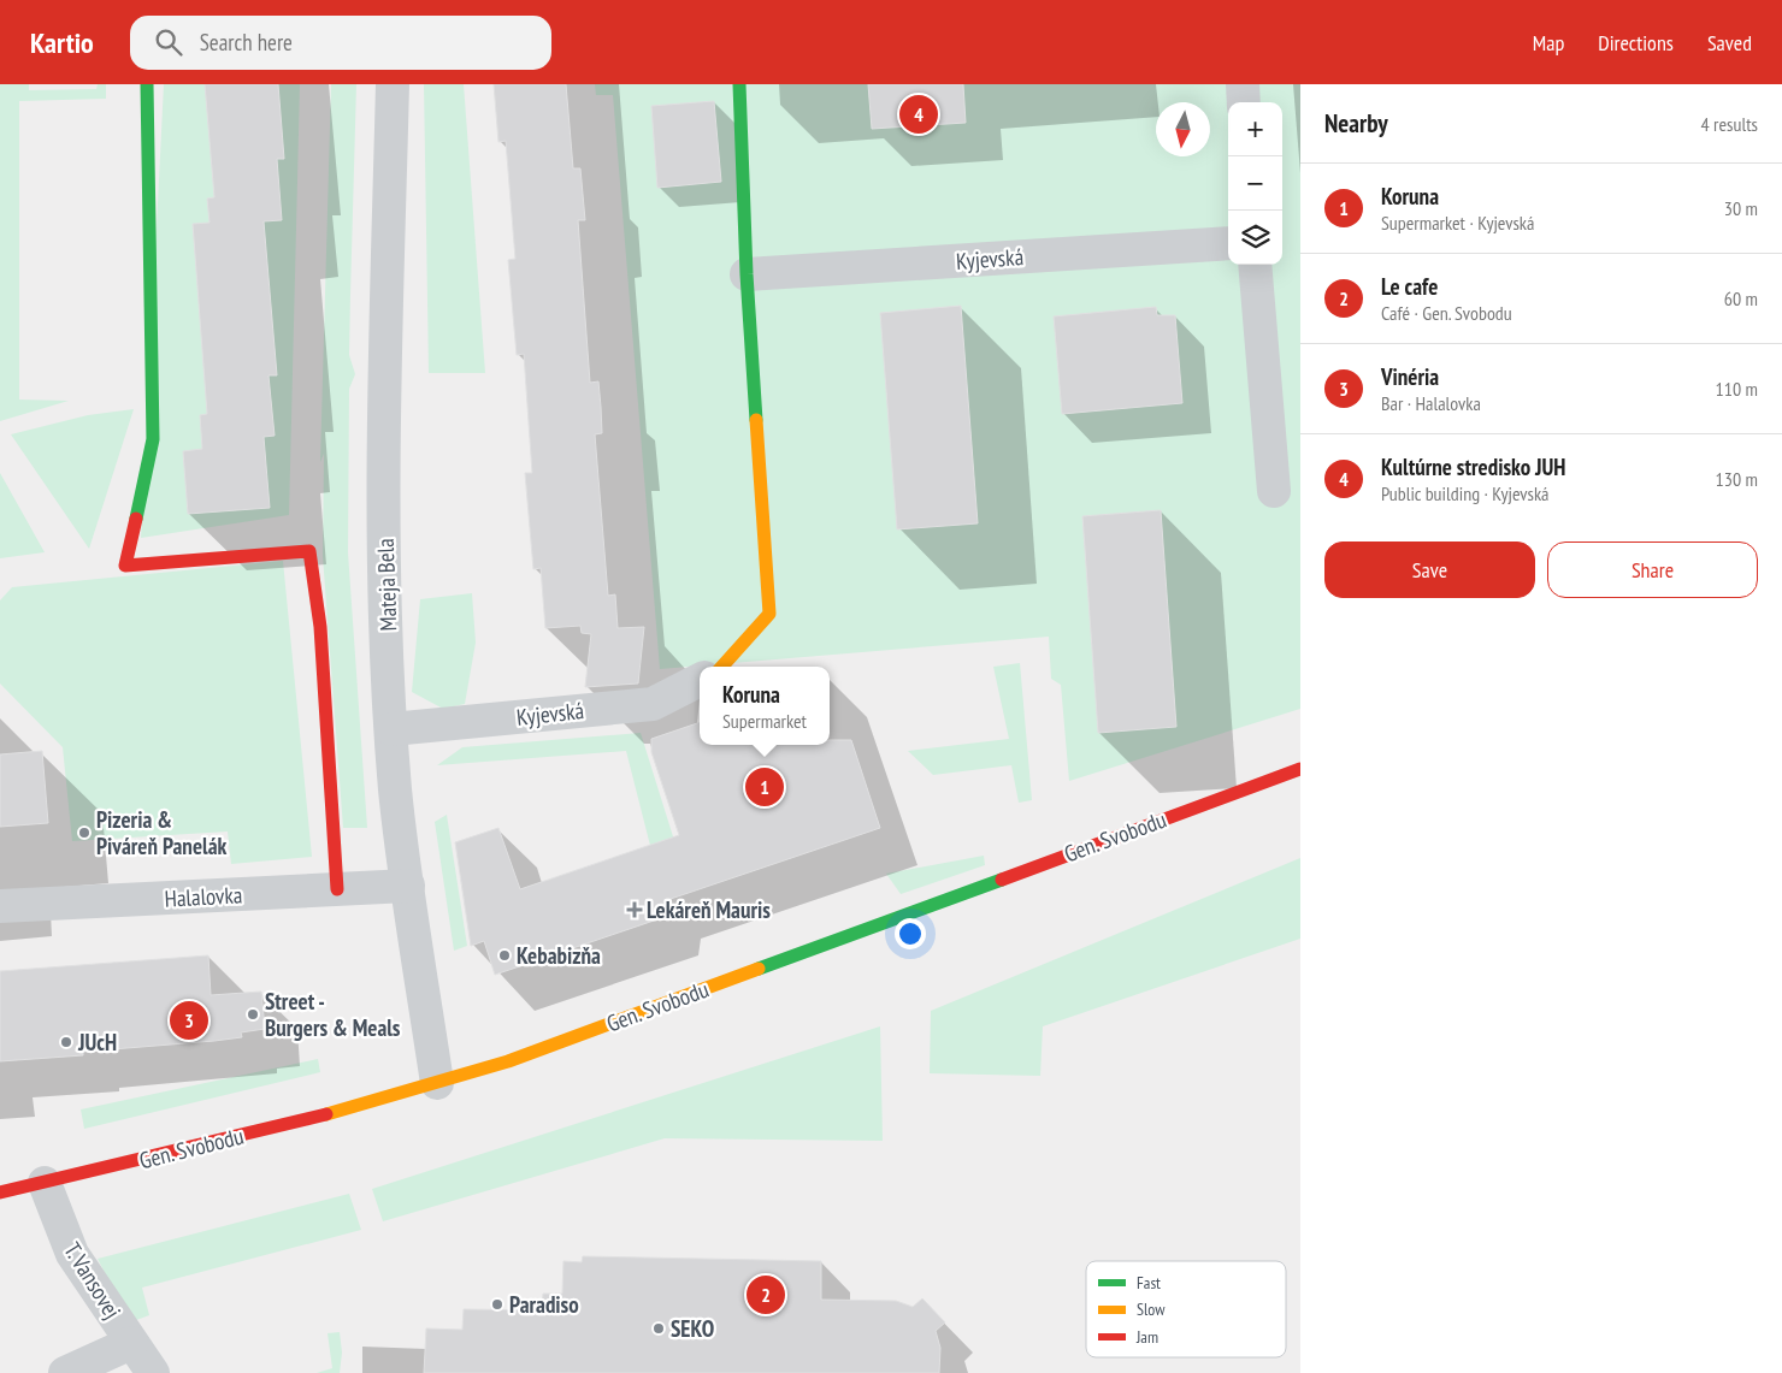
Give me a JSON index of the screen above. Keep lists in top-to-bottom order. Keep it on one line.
{"streets":{"street":["Kyjevská","Mateja Bela","Gen. Svobodu","Halalovka","T. Vansovej"]},"crossings":[["Kyjevská","Mateja Bela"],["Mateja Bela","Gen. Svobodu"],["Mateja Bela","Halalovka"],["Gen. Svobodu","T. Vansovej"]],"places":{"other":["Pizeria & Piváreň Panelák","Kebabizňa","Street - Burgers & Meals","JUcH","Paradiso","SEKO"],"health":["Lekáreň Mauris"]},"legend":["Fast","Slow","Jam"],"north":"bottom","page":{"header":"Kartio","search":"Search here","nav":["Map","Directions","Saved"],"heading":["Nearby","4 results"],"pins":["4","1","3","2"],"map_buttons":["+","−"],"list":[{"mark":"1","name":"Koruna","note":"Supermarket · Kyjevská","value":"30 m"},{"mark":"2","name":"Le cafe","note":"Café · Gen. Svobodu","value":"60 m"},{"mark":"3","name":"Vinéria","note":"Bar · Halalovka","value":"110 m"},{"mark":"4","name":"Kultúrne stredisko JUH","note":"Public building · Kyjevská","value":"130 m"}],"buttons":["Save","Share"],"popup":["Koruna","Supermarket"]}}
